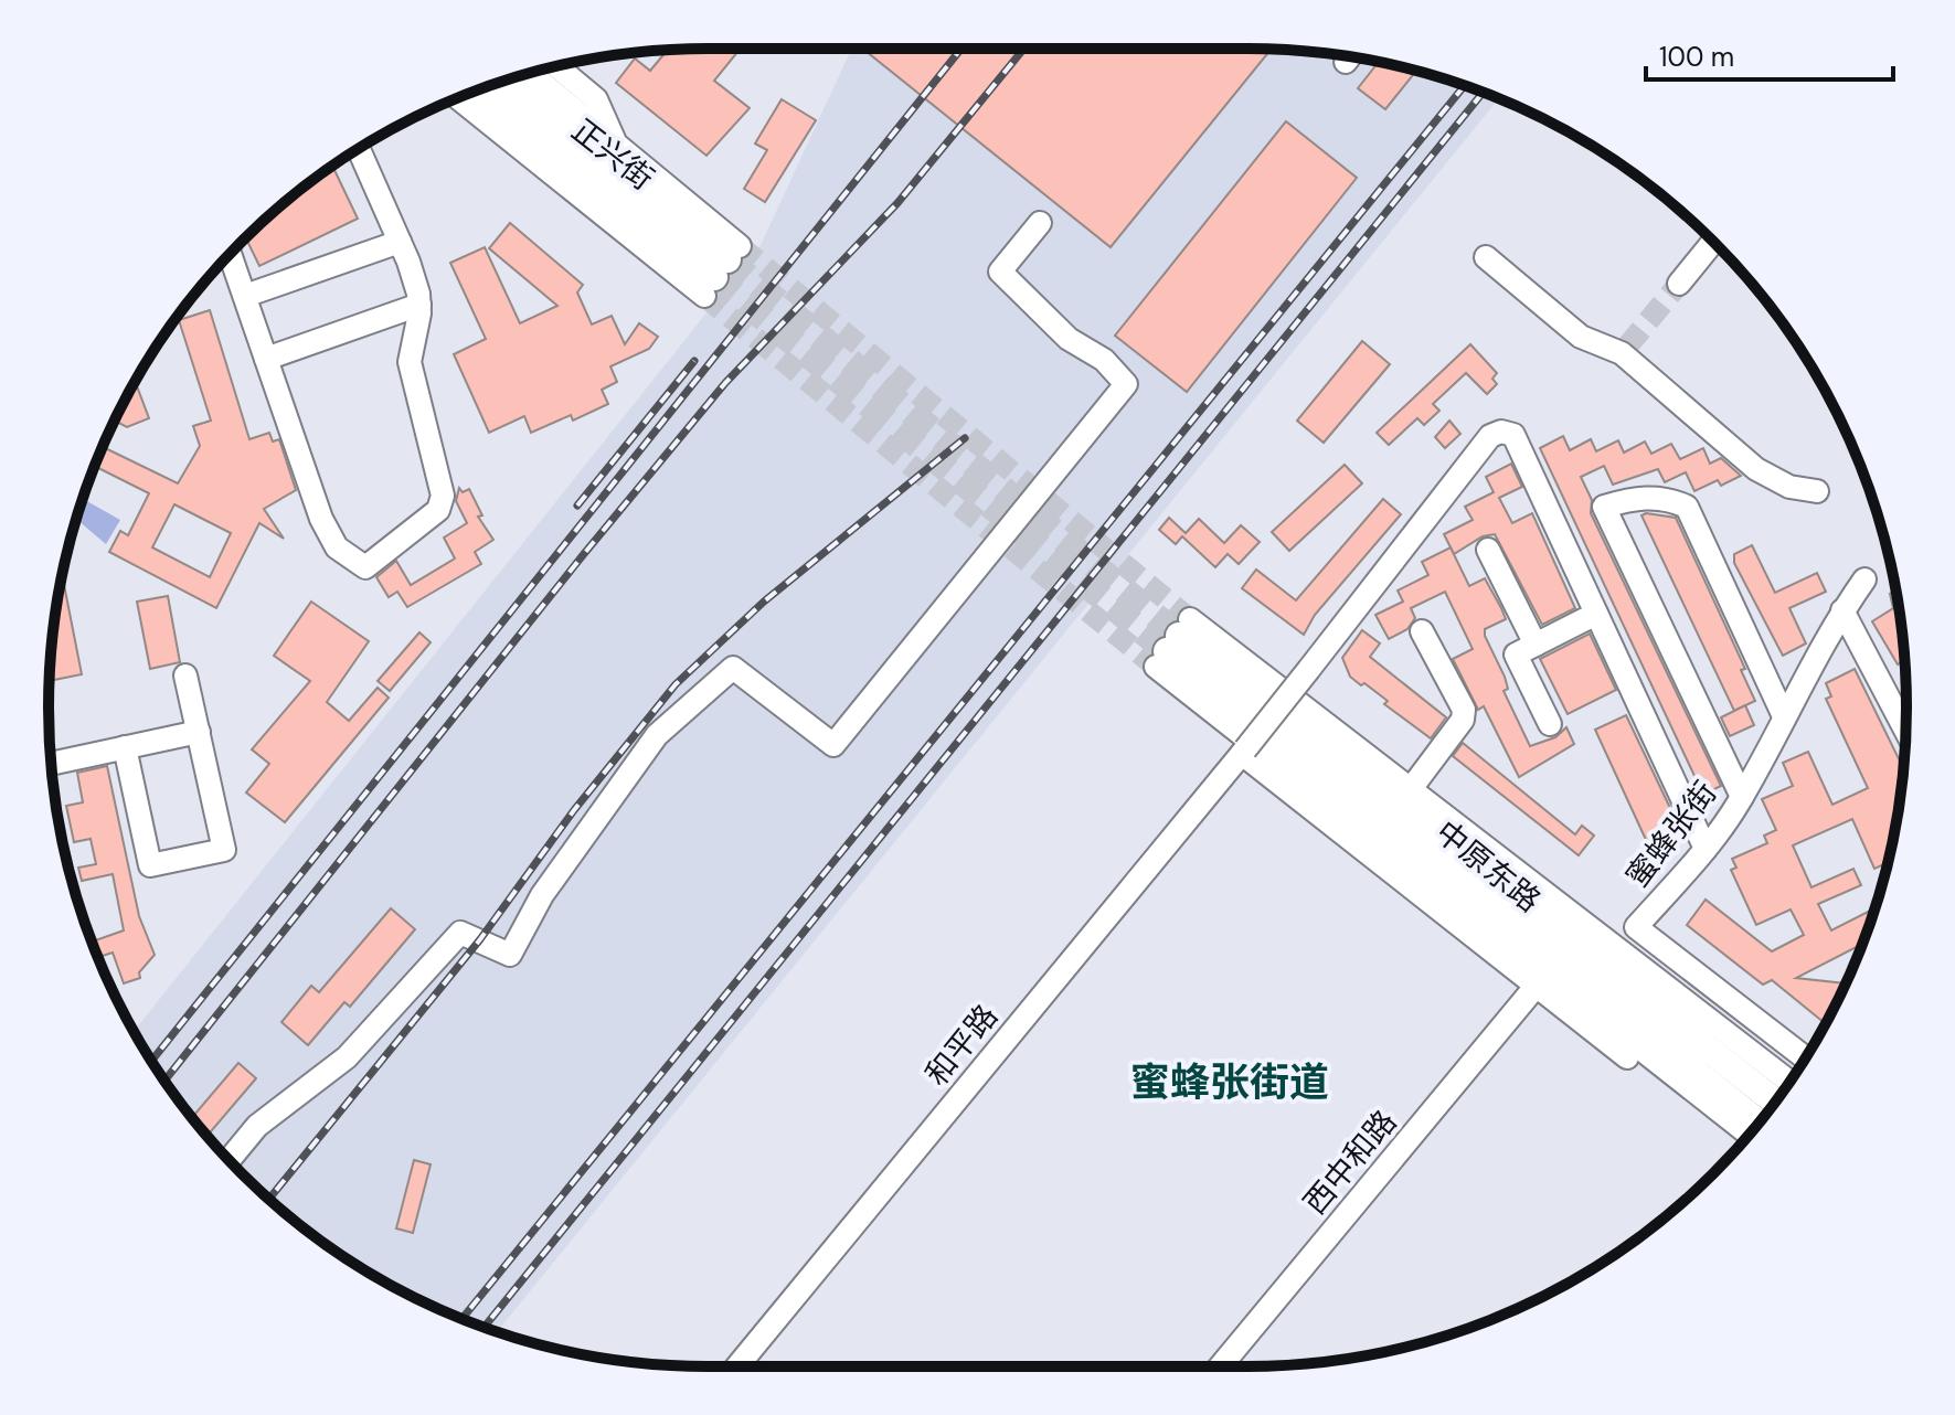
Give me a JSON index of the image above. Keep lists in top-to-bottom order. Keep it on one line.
{"streets":{"main road":["正兴街","中原东路"],"street":["蜜蜂张街","和平路","西中和路"]},"districts":["蜜蜂张街道"],"scale_bar":"100 m"}
